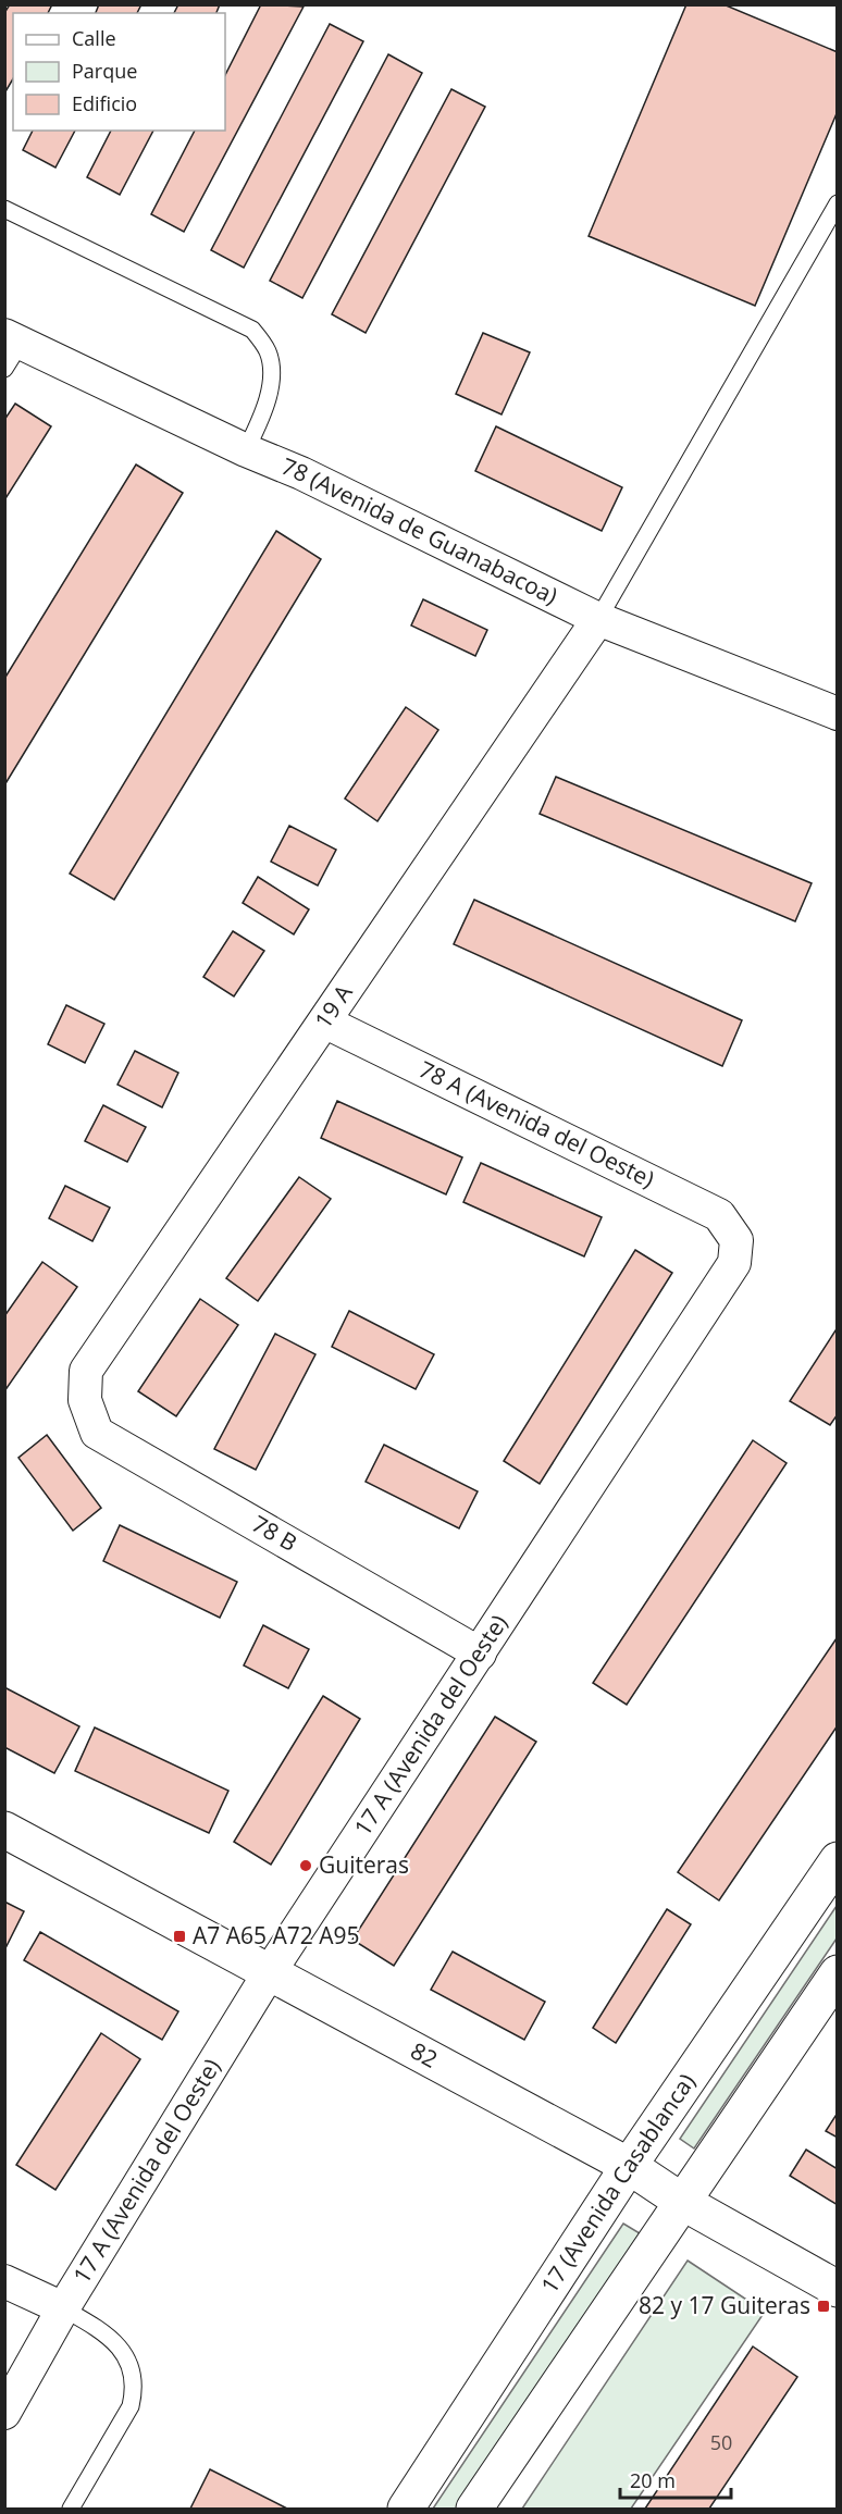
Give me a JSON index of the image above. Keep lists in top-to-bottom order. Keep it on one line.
{"streets":{"main road":["82","17 (Avenida Casablanca)"],"street":["78 (Avenida de Guanabacoa)","19 A","78 A (Avenida del Oeste)","78 B","17 A (Avenida del Oeste)"]},"crossings":[["78 (Avenida de Guanabacoa)","19 A"],["19 A","78 A (Avenida del Oeste)"],["19 A","78 B"],["78 A (Avenida del Oeste)","17 A (Avenida del Oeste)"],["78 B","17 A (Avenida del Oeste)"],["17 A (Avenida del Oeste)","82"],["82","17 (Avenida Casablanca)"]],"places":{"other":["Guiteras"],"transit":["A7 A65 A72 A95","82 y 17 Guiteras"]},"house_numbers":["50"],"legend":["Calle","Parque","Edificio"],"scale_bar":"20 m"}
